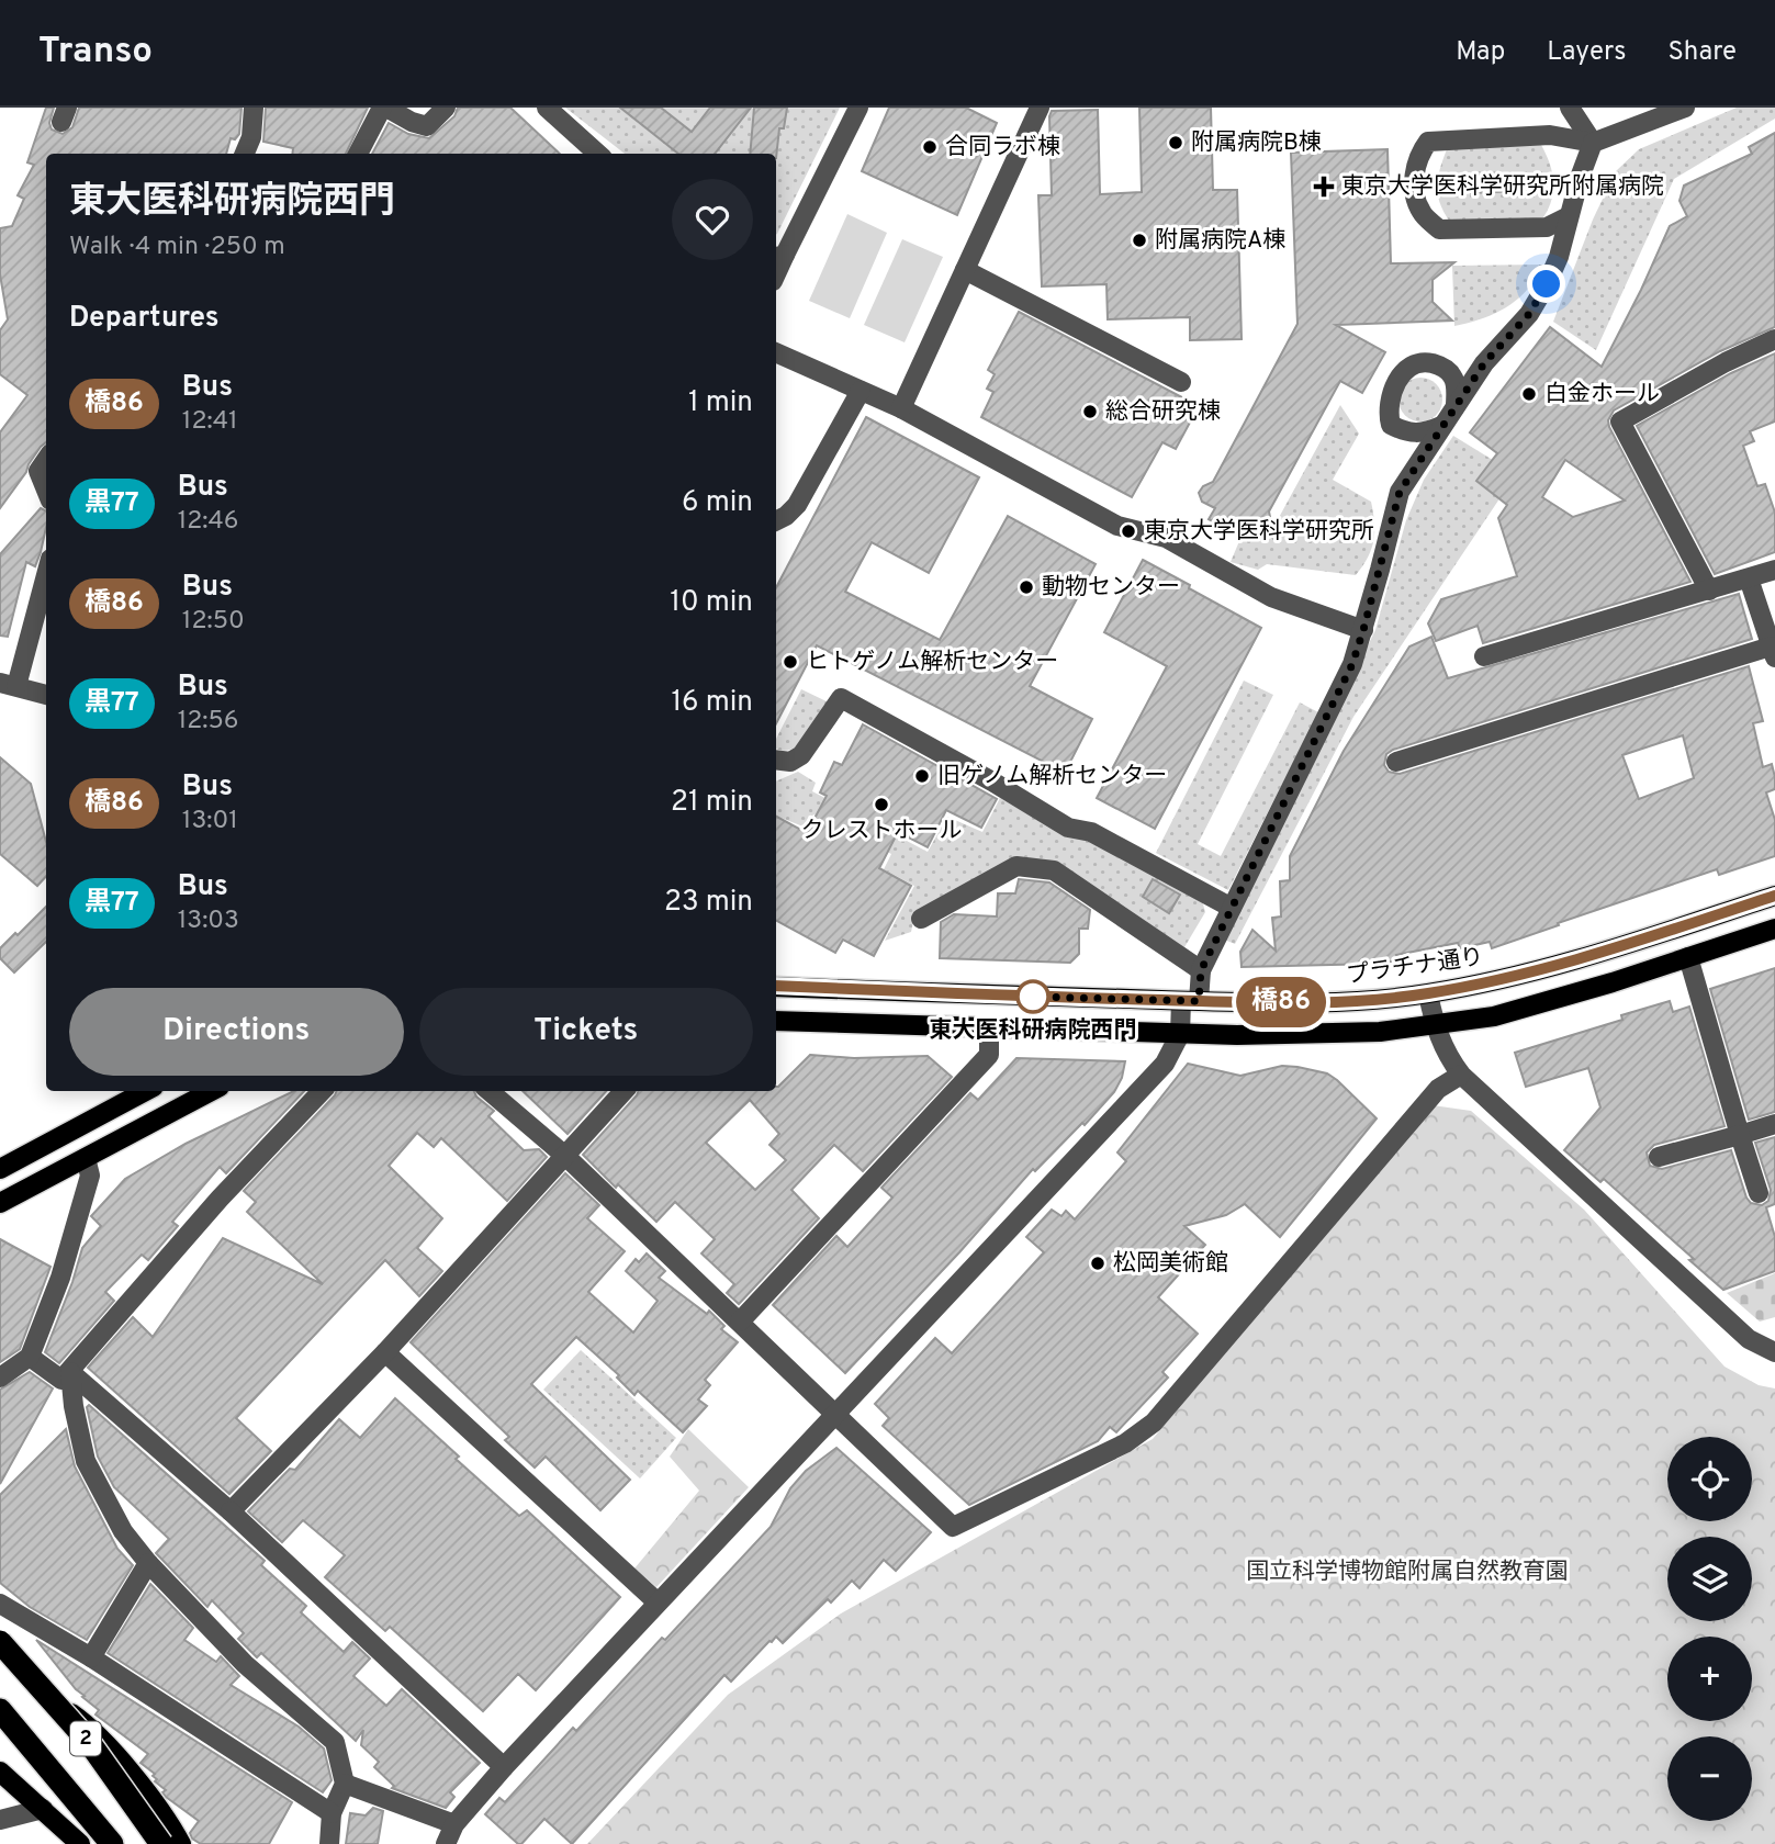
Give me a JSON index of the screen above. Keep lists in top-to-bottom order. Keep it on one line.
{"streets":{"highway":["2"],"main road":["プラチナ通り"]},"parks":["国立科学博物館附属自然教育園"],"places":{"other":["附属病院B棟","合同ラボ棟","附属病院A棟","白金ホール","総合研究棟","東京大学医科学研究所","動物センター","ヒトゲノム解析センター","旧ゲノム解析センター","クレストホール","東大医科研病院西門","松岡美術館"],"health":["東京大学医科学研究所附属病院"]},"lines":["bus line 橋86"],"page":{"header":"Transo","nav":["Map","Layers","Share"],"on_map":"橋86","heading":[["東大医科研病院西門","Walk · 4 min · 250 m"],"Departures"],"list":[{"mark":"橋86","name":"Bus","note":"12:41","value":"1 min"},{"mark":"黒77","name":"Bus","note":"12:46","value":"6 min"},{"mark":"橋86","name":"Bus","note":"12:50","value":"10 min"},{"mark":"黒77","name":"Bus","note":"12:56","value":"16 min"},{"mark":"橋86","name":"Bus","note":"13:01","value":"21 min"},{"mark":"黒77","name":"Bus","note":"13:03","value":"23 min"}],"buttons":["Directions","Tickets"],"map_buttons":["+","−"]}}
